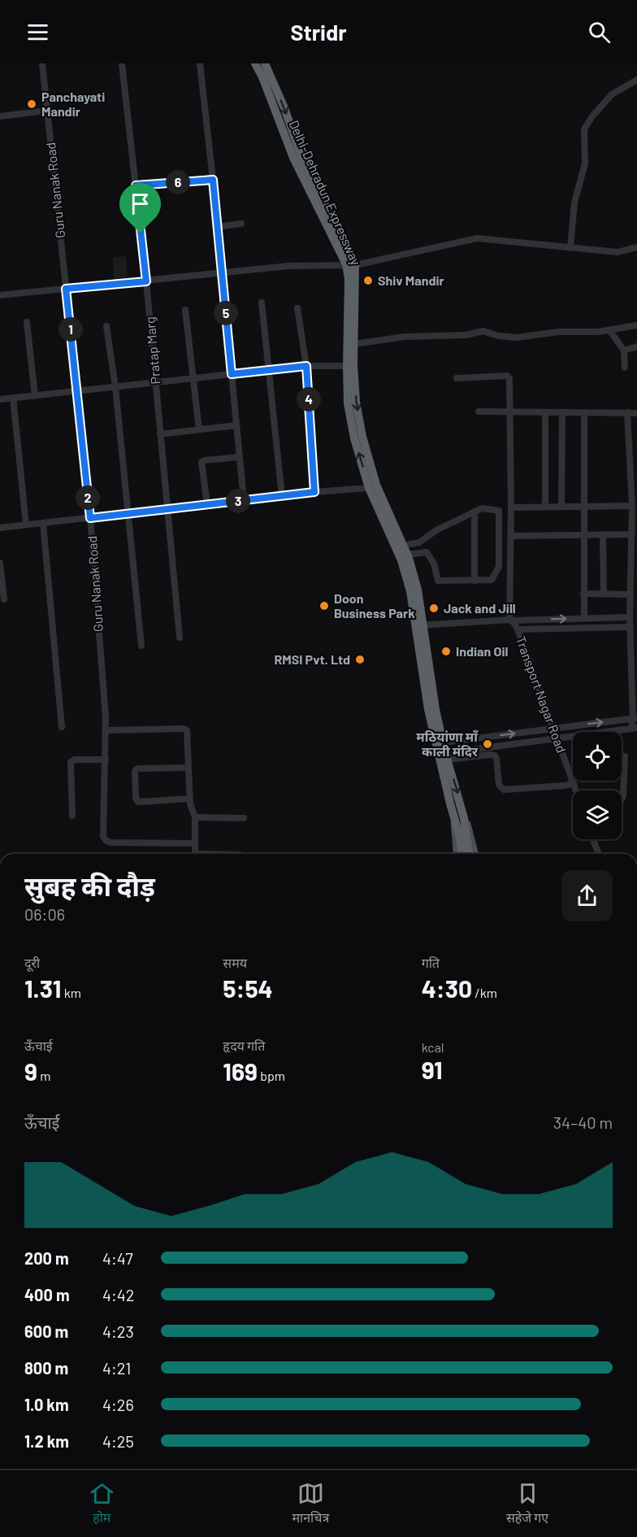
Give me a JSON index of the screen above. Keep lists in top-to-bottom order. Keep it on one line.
{"streets":{"highway":["Delhi-Dehradun Expressway"],"street":["Guru Nanak Road","Pratap Marg","Transport Nagar Road"]},"crossings":[["Delhi-Dehradun Expressway","Transport Nagar Road"]],"places":["Panchayati Mandir","Shiv Mandir","Doon Business Park","Jack and Jill","Indian Oil","RMSI Pvt. Ltd","मठियांणा माँ काली मंदिर"],"page":{"header":"Stridr","pins":["6","5","1","4","2","3"],"heading":["सुबह की दौड़","06:06"],"stats":[["दूरी","1.31 km"],["समय","5:54"],["गति","4:30 /km"],["ऊँचाई","9 m"],["हृदय गति","169 bpm"],["kcal","91"]],"chart":["ऊँचाई","34–40 m"],"list":[{"name":"200 m","note":"4:47"},{"name":"400 m","note":"4:42"},{"name":"600 m","note":"4:23"},{"name":"800 m","note":"4:21"},{"name":"1.0 km","note":"4:26"},{"name":"1.2 km","note":"4:25"}],"tabs":["होम","मानचित्र","सहेजे गए"]}}
